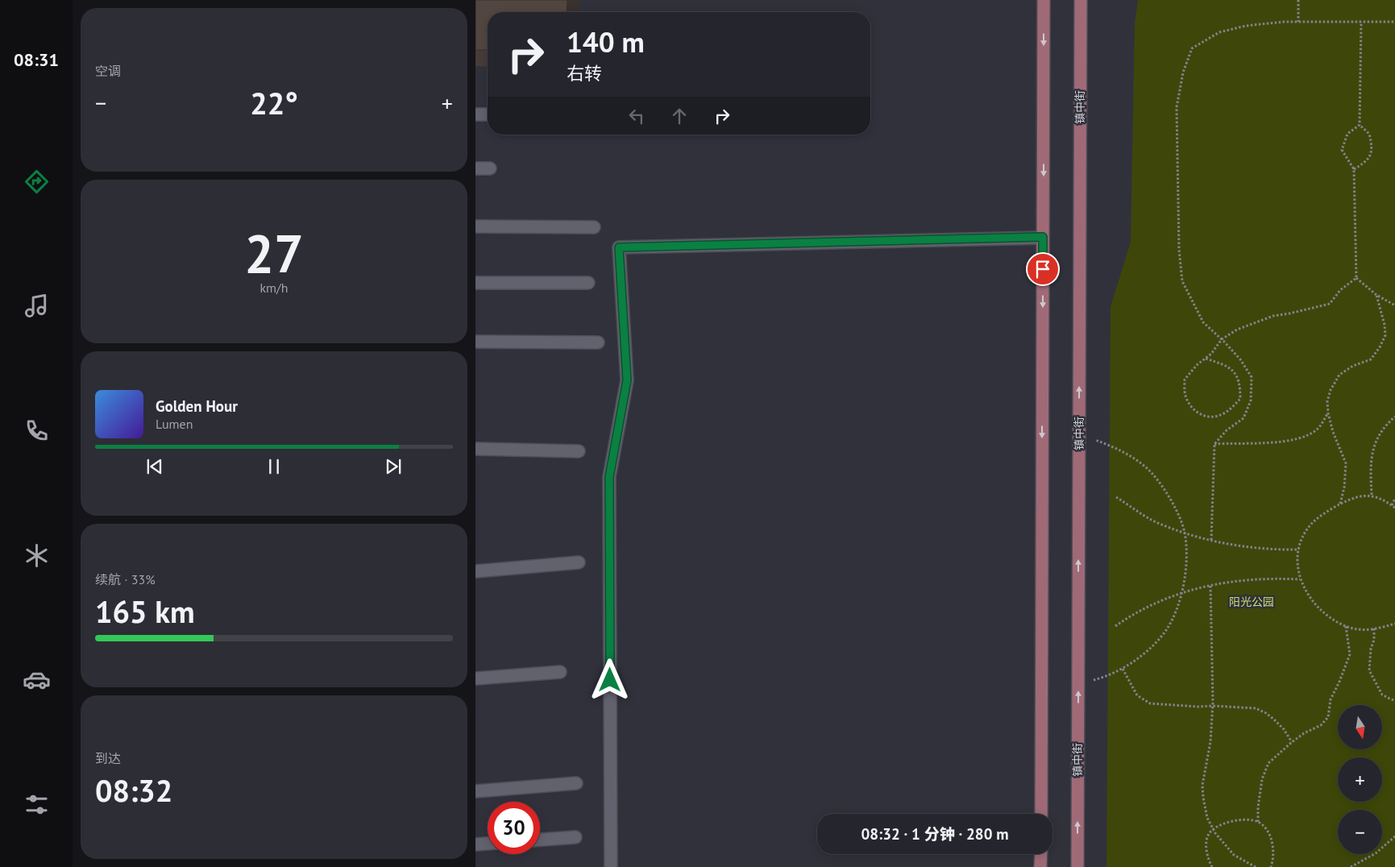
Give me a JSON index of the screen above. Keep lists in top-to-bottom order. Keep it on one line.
{"streets":{"main road":["镇中街"]},"parks":["阳光公园"],"north":"bottom","page":{"tabs":"08:31","tile":["空调",["27","km/h"],["续航 · 33%","165 km"],["到达","08:32"]],"turn":["140 m","右转"],"heat":["−","22°","+"],"song":["Golden Hour","Lumen"],"map_buttons":["+","−"],"limit":"30","trip":"08:32 · 1 分钟 · 280 m"}}
